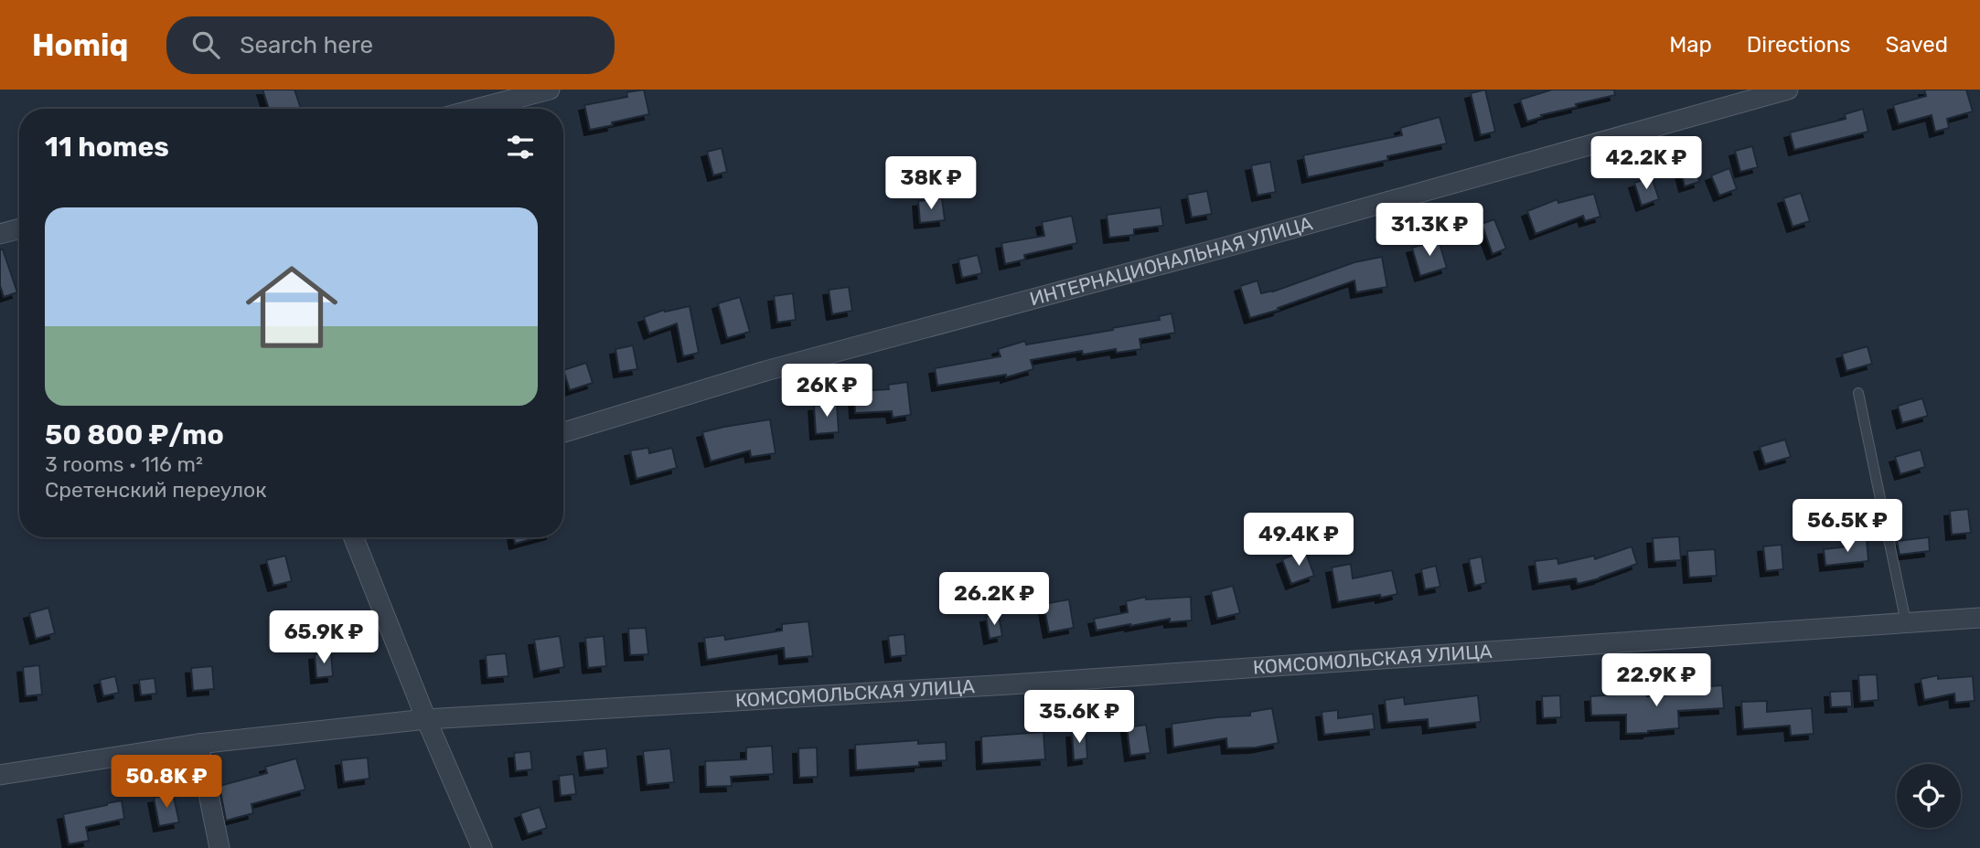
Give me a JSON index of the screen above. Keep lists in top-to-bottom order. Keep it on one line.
{"streets":{"street":["ИНТЕРНАЦИОНАЛЬНАЯ УЛИЦА","КОМСОМОЛЬСКАЯ УЛИЦА"]},"page":{"header":"Homiq","search":"Search here","nav":["Map","Directions","Saved"],"heading":"11 homes","price":["42.2K ₽","38K ₽","31.3K ₽","26K ₽","56.5K ₽","49.4K ₽","26.2K ₽","65.9K ₽","22.9K ₽","35.6K ₽","50.8K ₽"],"list":[{"name":"50 800 ₽/mo","note":"3 rooms · 116 m² · Сретенский переулок"}]}}
